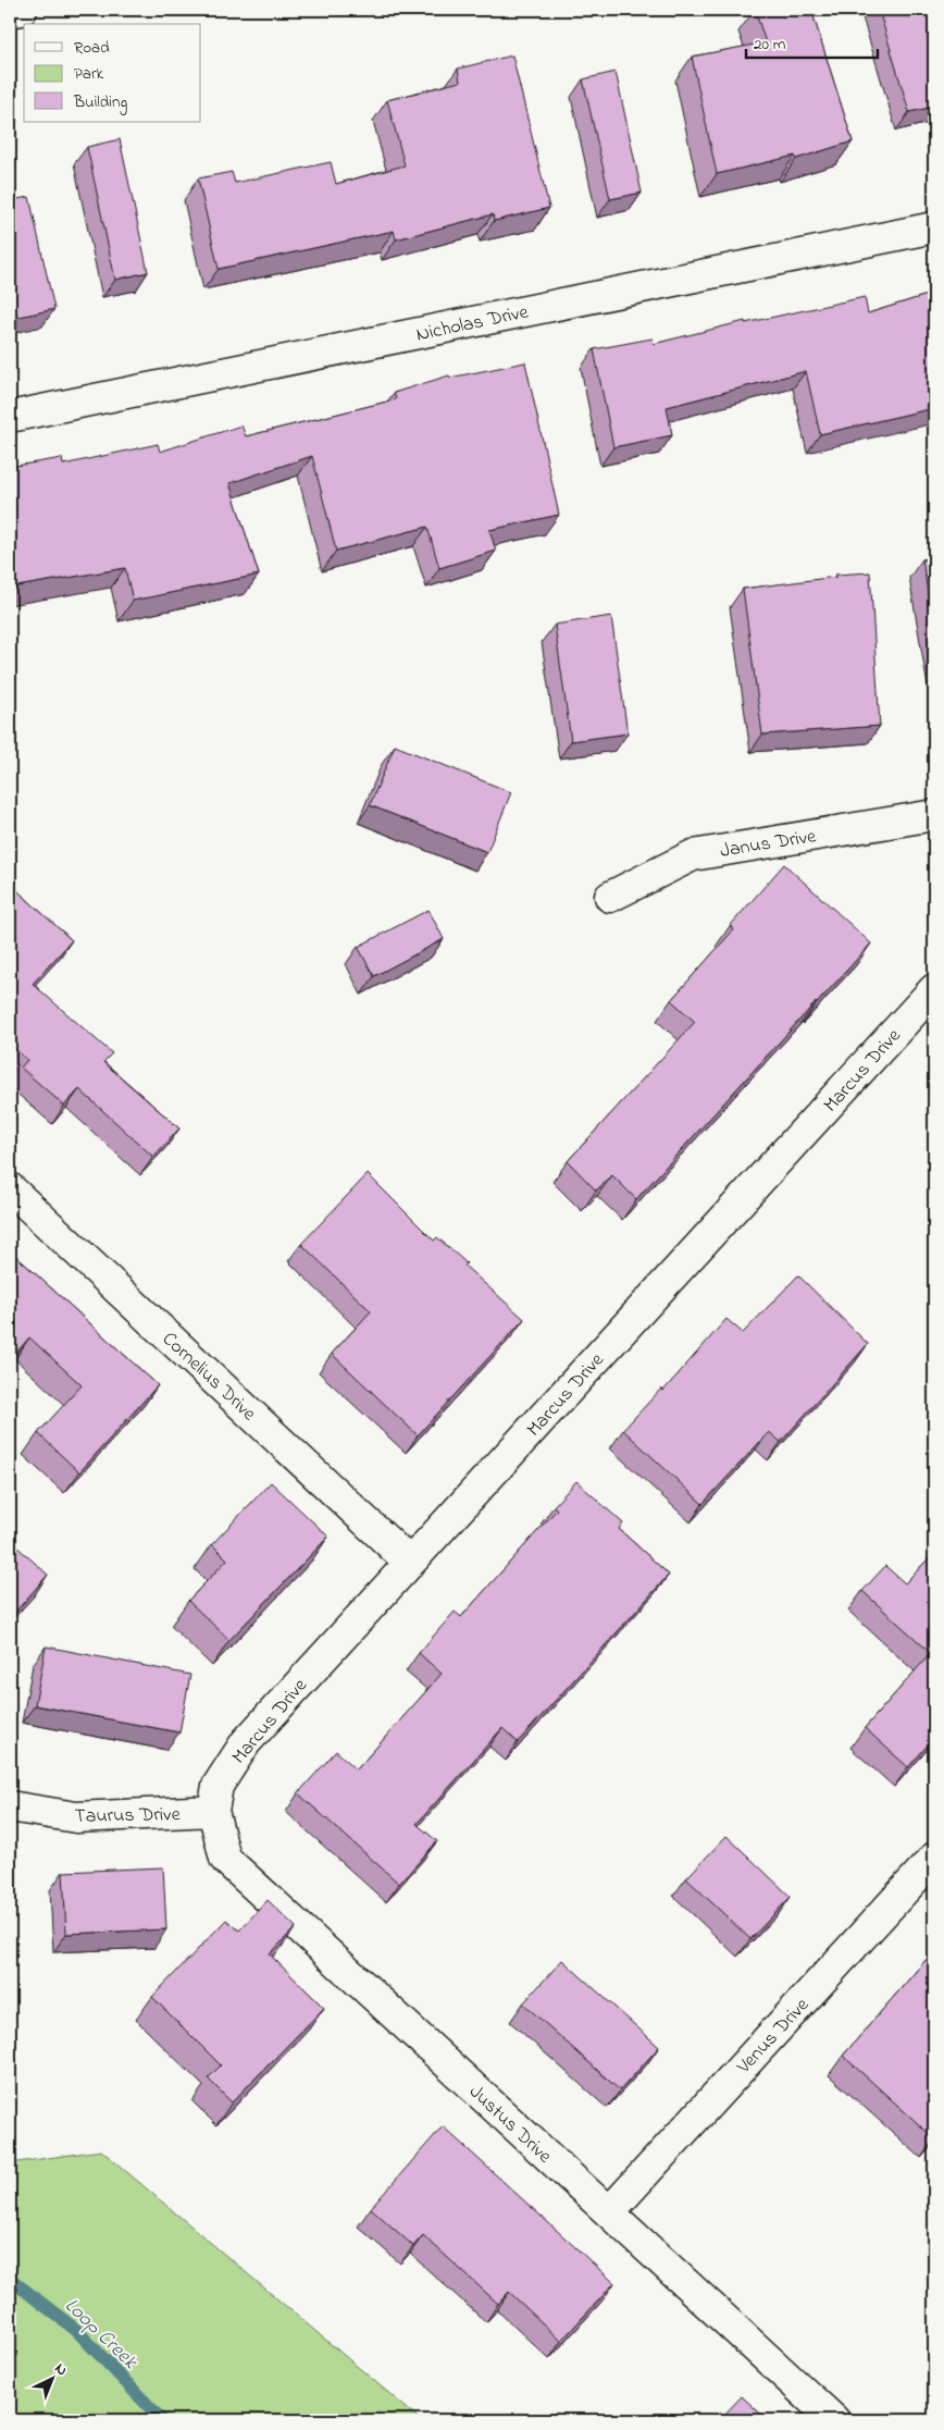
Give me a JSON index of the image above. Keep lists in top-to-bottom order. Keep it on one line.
{"streets":{"street":["Nicholas Drive","Janus Drive","Marcus Drive","Cornelius Drive","Taurus Drive","Venus Drive","Justus Drive"]},"crossings":[["Marcus Drive","Cornelius Drive"],["Marcus Drive","Taurus Drive"],["Marcus Drive","Justus Drive"],["Taurus Drive","Justus Drive"],["Venus Drive","Justus Drive"]],"water":["Loop Creek"],"legend":["Road","Park","Building"],"scale_bar":"20 m","north":"top right"}
